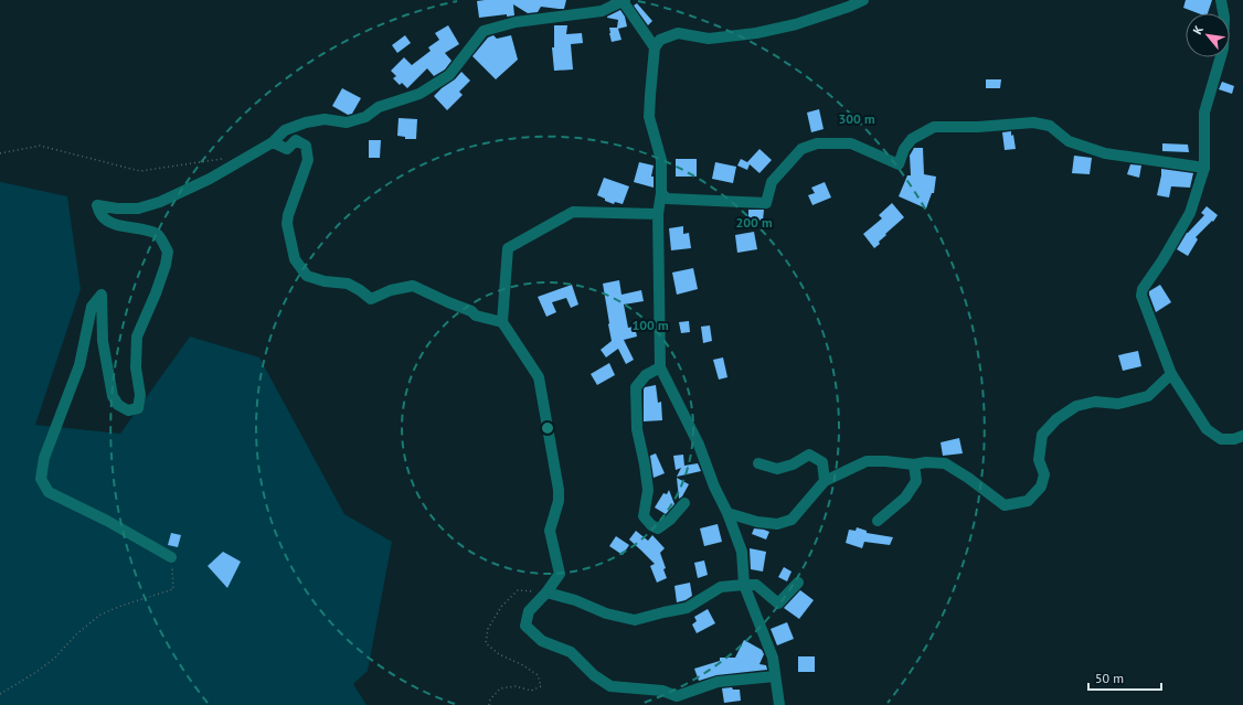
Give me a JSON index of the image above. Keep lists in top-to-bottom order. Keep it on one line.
{"scale_bar":"50 m","north":"top left","rings":["300 m","200 m","100 m"]}
